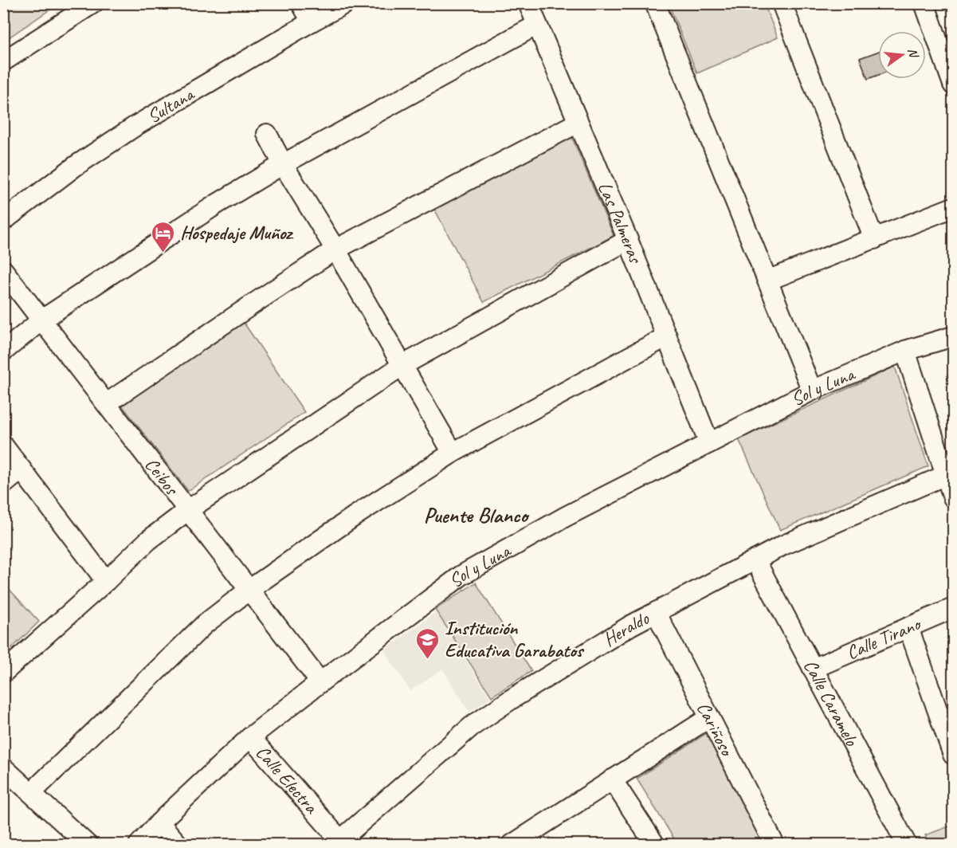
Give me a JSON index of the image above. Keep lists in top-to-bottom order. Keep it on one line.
{"streets":{"street":["Sultana","Las Palmeras","Sol y Luna","Ceibos","Heraldo","Calle Tirano","Calle Caramelo","Cariñoso","Calle Electra"]},"crossings":[["Las Palmeras","Sol y Luna"],["Sol y Luna","Ceibos"],["Sol y Luna","Calle Electra"],["Heraldo","Calle Caramelo"],["Heraldo","Cariñoso"],["Heraldo","Calle Electra"],["Calle Tirano","Calle Caramelo"]],"districts":["Puente Blanco"],"places":{"hotel":["Hospedaje Muñoz"],"school or university":["Institución Educativa Garabatos"]},"north":"right"}
